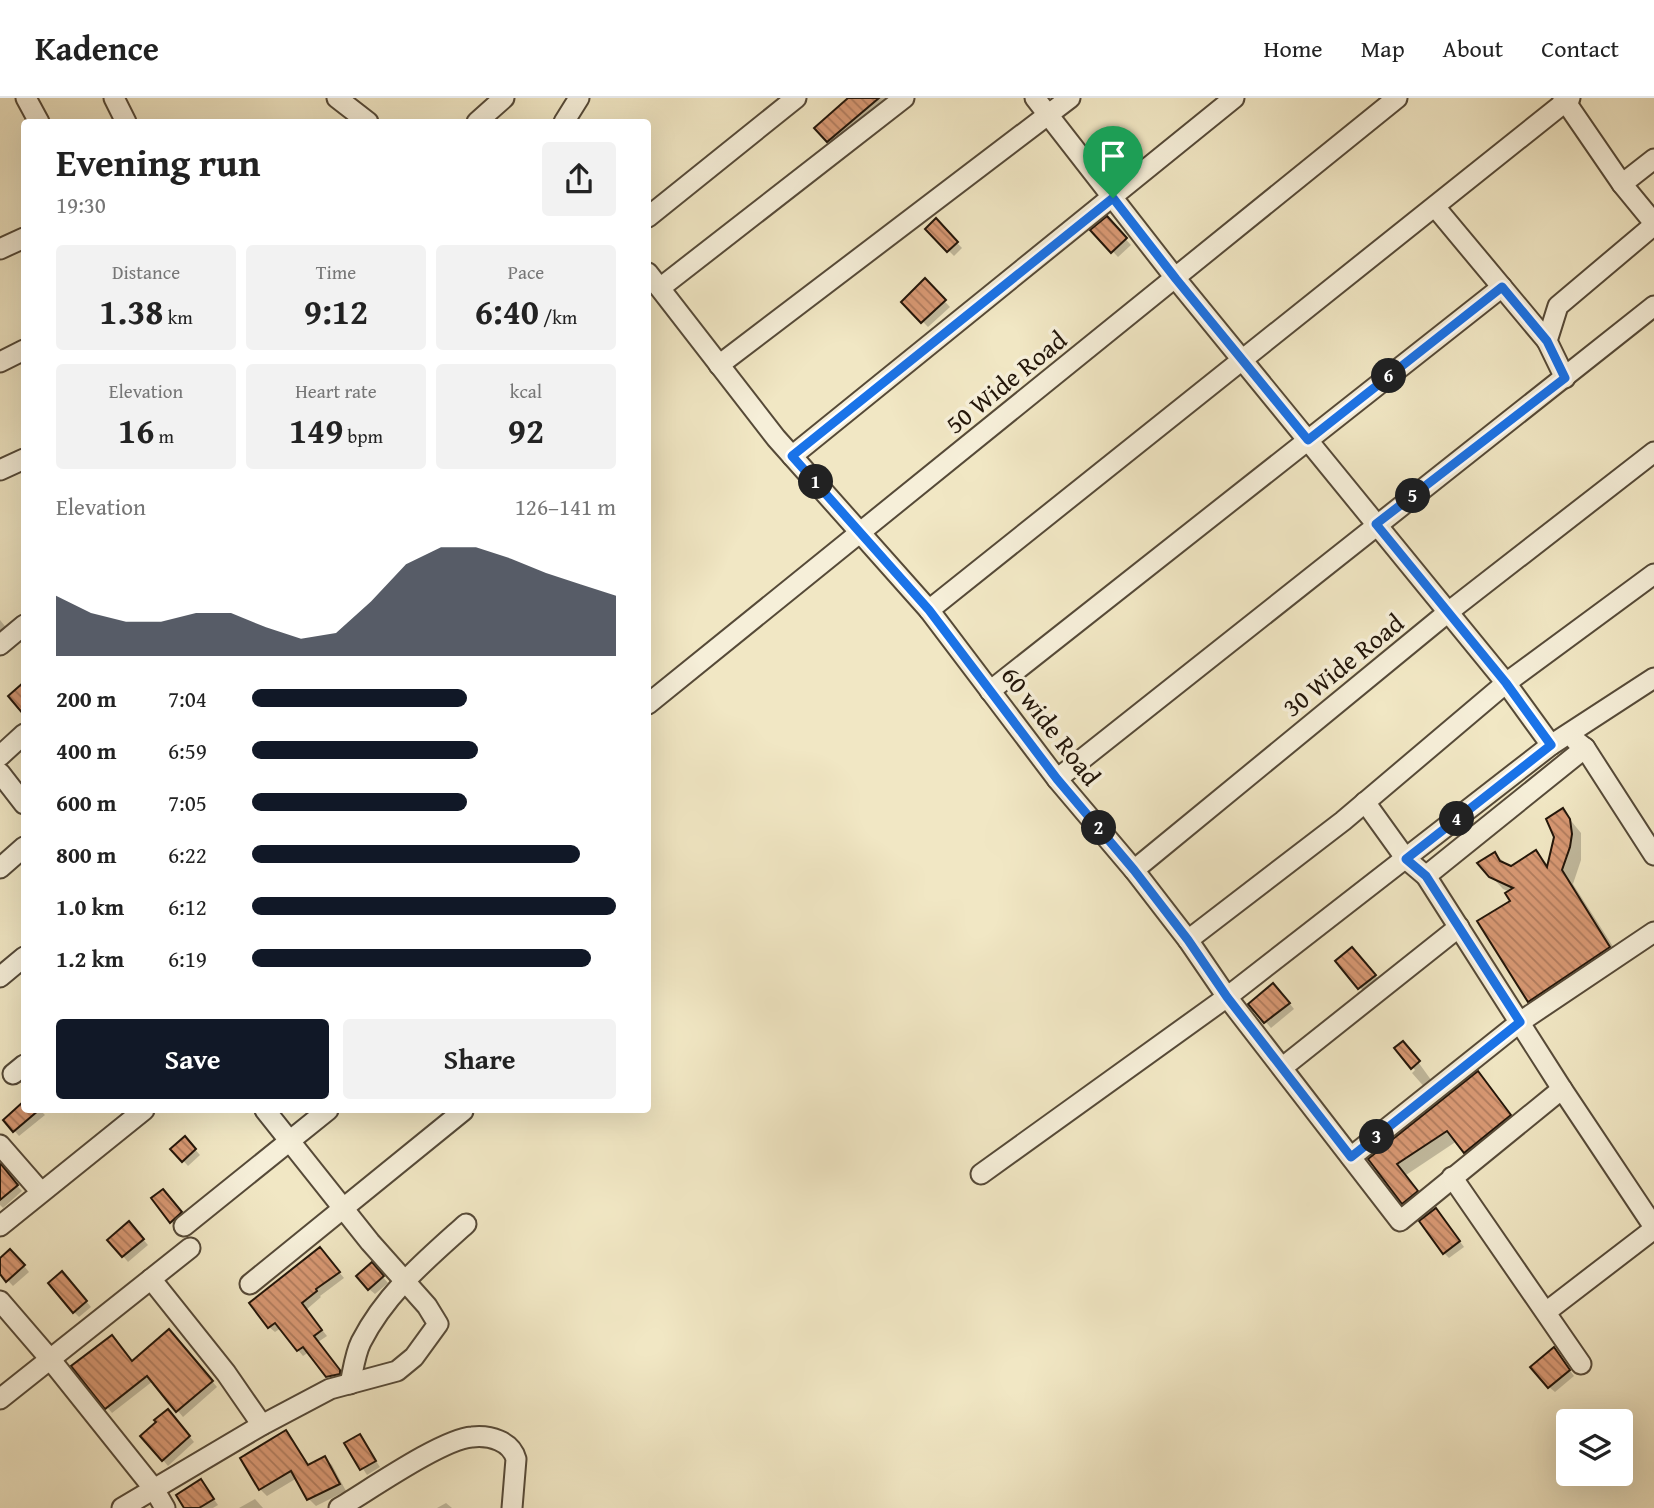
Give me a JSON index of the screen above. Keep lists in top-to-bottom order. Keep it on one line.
{"streets":{"street":["50 Wide Road","30 Wide Road","60 wide Road"]},"crossings":[["50 Wide Road","60 wide Road"],["30 Wide Road","60 wide Road"]],"page":{"header":"Kadence","nav":["Home","Map","About","Contact"],"heading":["Evening run","19:30"],"stats":[["Distance","1.38 km"],["Time","9:12"],["Pace","6:40 /km"],["Elevation","16 m"],["Heart rate","149 bpm"],["kcal","92"]],"pins":["6","1","5","4","2","3"],"chart":["Elevation","126–141 m"],"list":[{"name":"200 m","note":"7:04"},{"name":"400 m","note":"6:59"},{"name":"600 m","note":"7:05"},{"name":"800 m","note":"6:22"},{"name":"1.0 km","note":"6:12"},{"name":"1.2 km","note":"6:19"}],"buttons":["Save","Share"]}}
